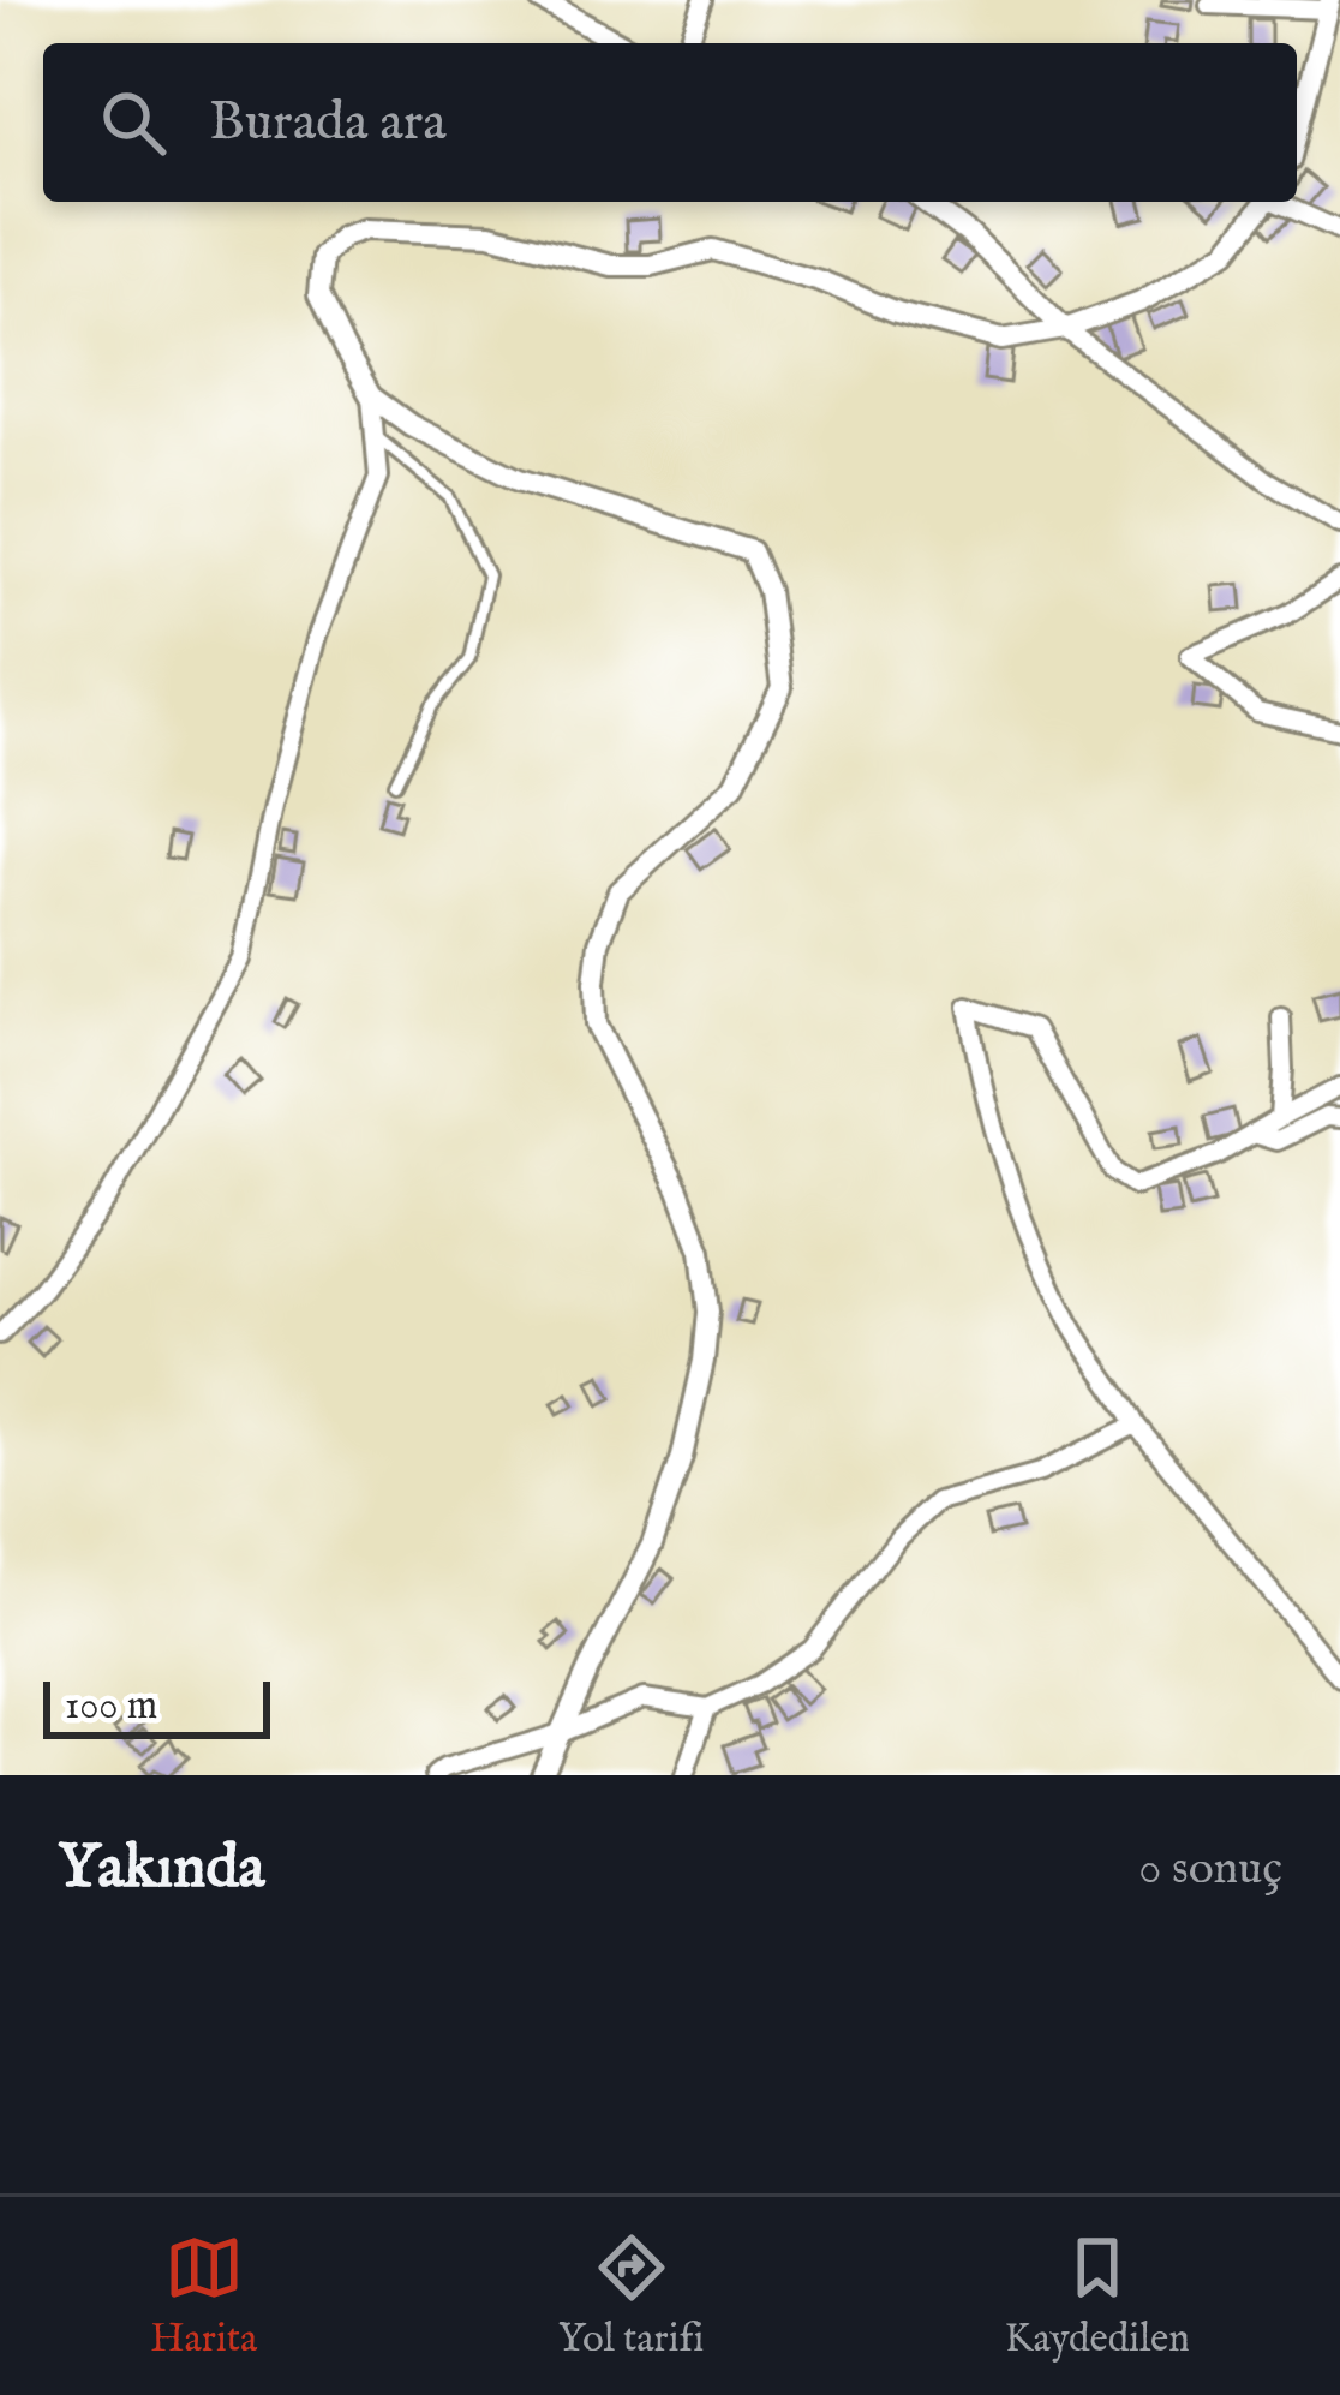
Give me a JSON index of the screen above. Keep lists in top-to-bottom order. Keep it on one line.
{"scale_bar":"100 m","page":{"search":"Burada ara","scale":"100 m","heading":["Yakında","0 sonuç"],"nav":["Harita","Yol tarifi","Kaydedilen"]}}
